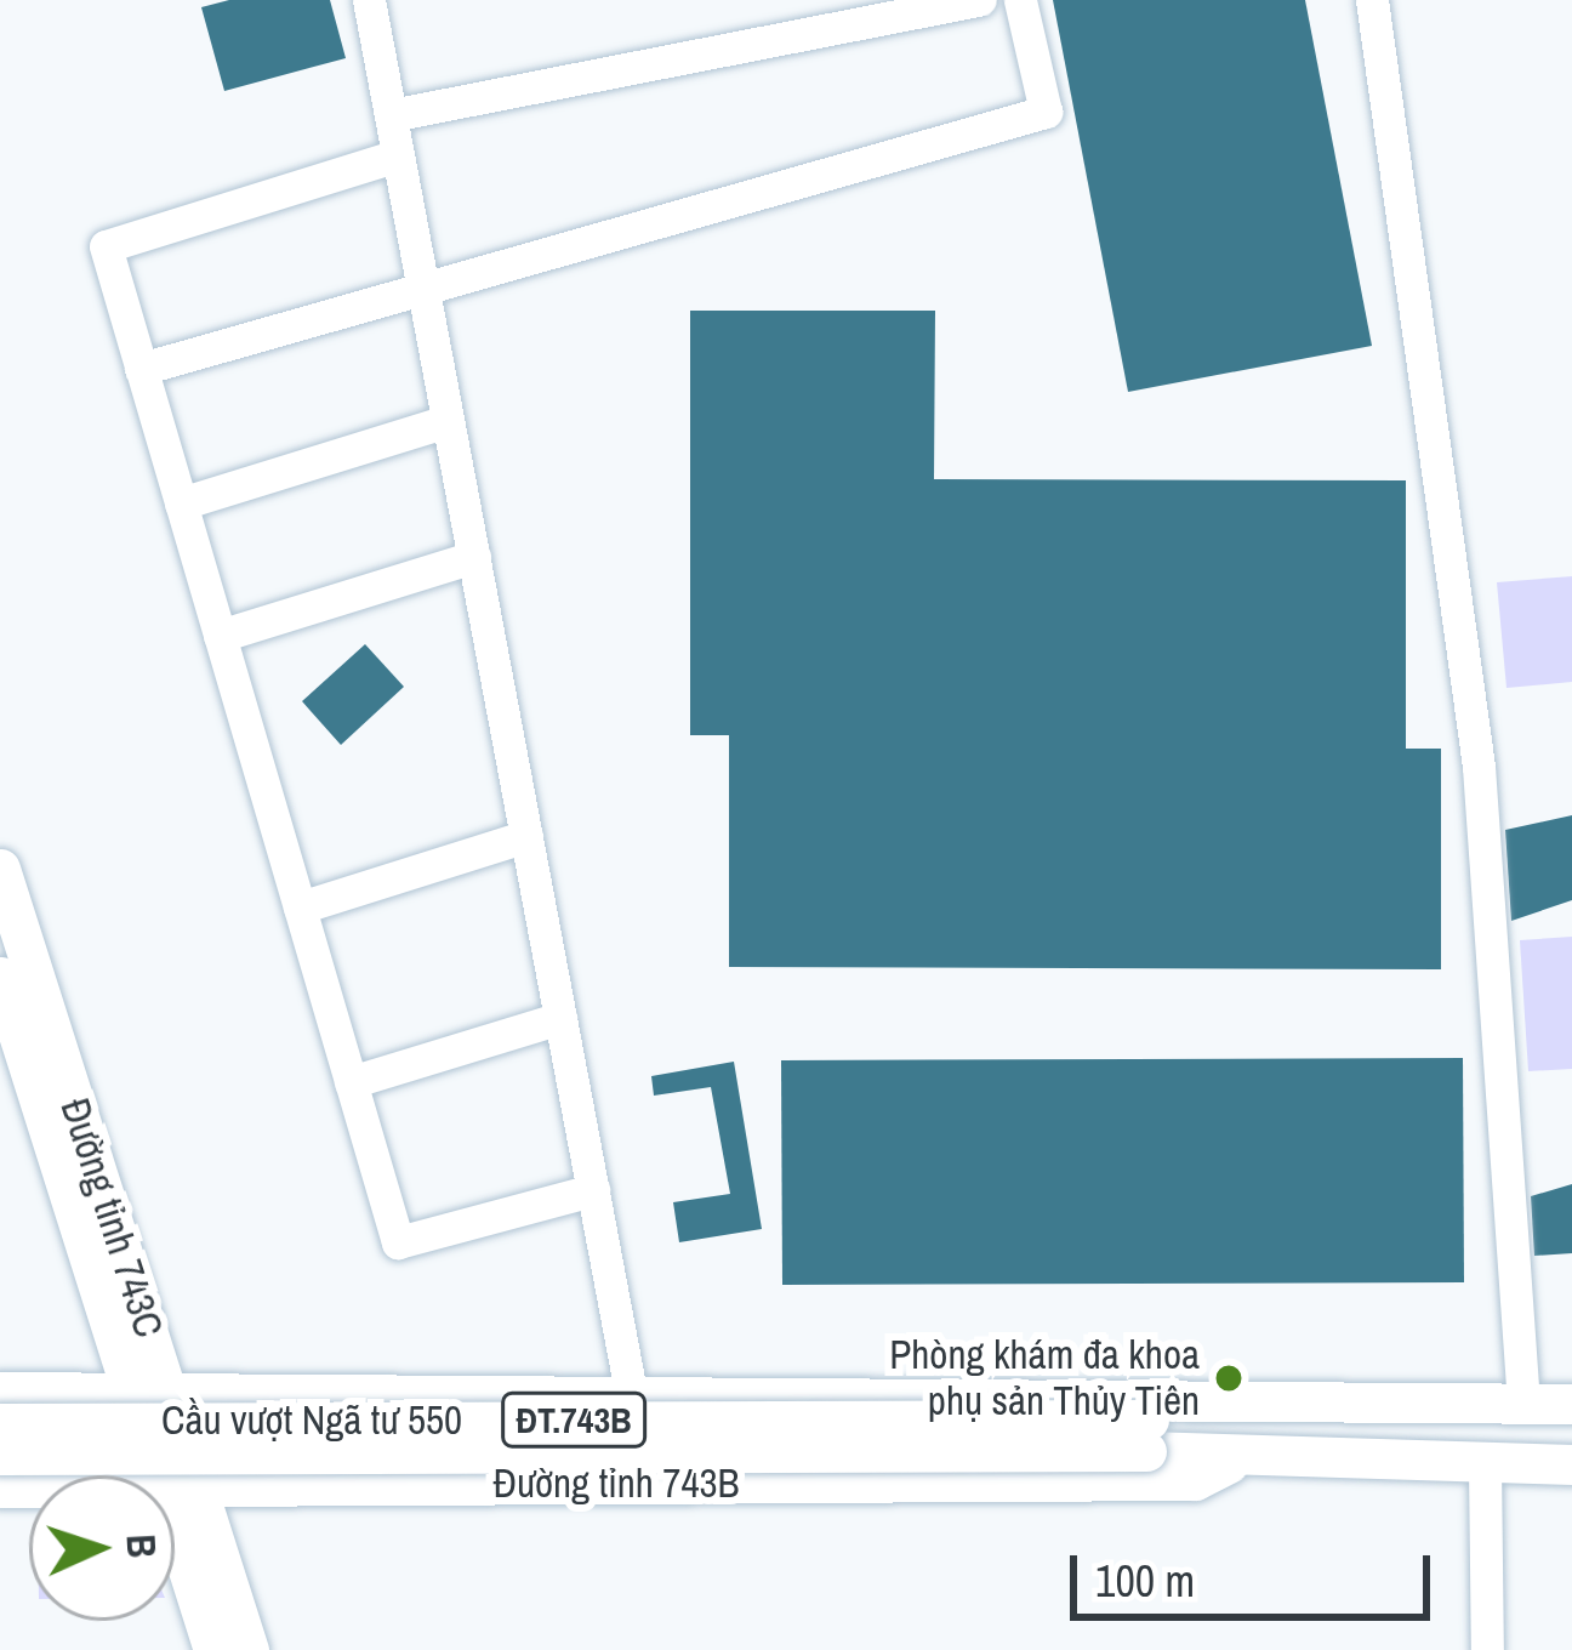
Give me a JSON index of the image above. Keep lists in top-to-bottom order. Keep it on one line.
{"streets":{"main road":["Đường tỉnh 743C","ĐT.743B","Cầu vượt Ngã tư 550","Đường tỉnh 743B"]},"crossings":[["Đường tỉnh 743C","ĐT.743B"],["Đường tỉnh 743C","Đường tỉnh 743B"],["ĐT.743B","Cầu vượt Ngã tư 550"],["ĐT.743B","Đường tỉnh 743B"],["Cầu vượt Ngã tư 550","Đường tỉnh 743B"]],"places":["Phòng khám đa khoa phụ sản Thủy Tiên"],"scale_bar":"100 m","north":"right"}
